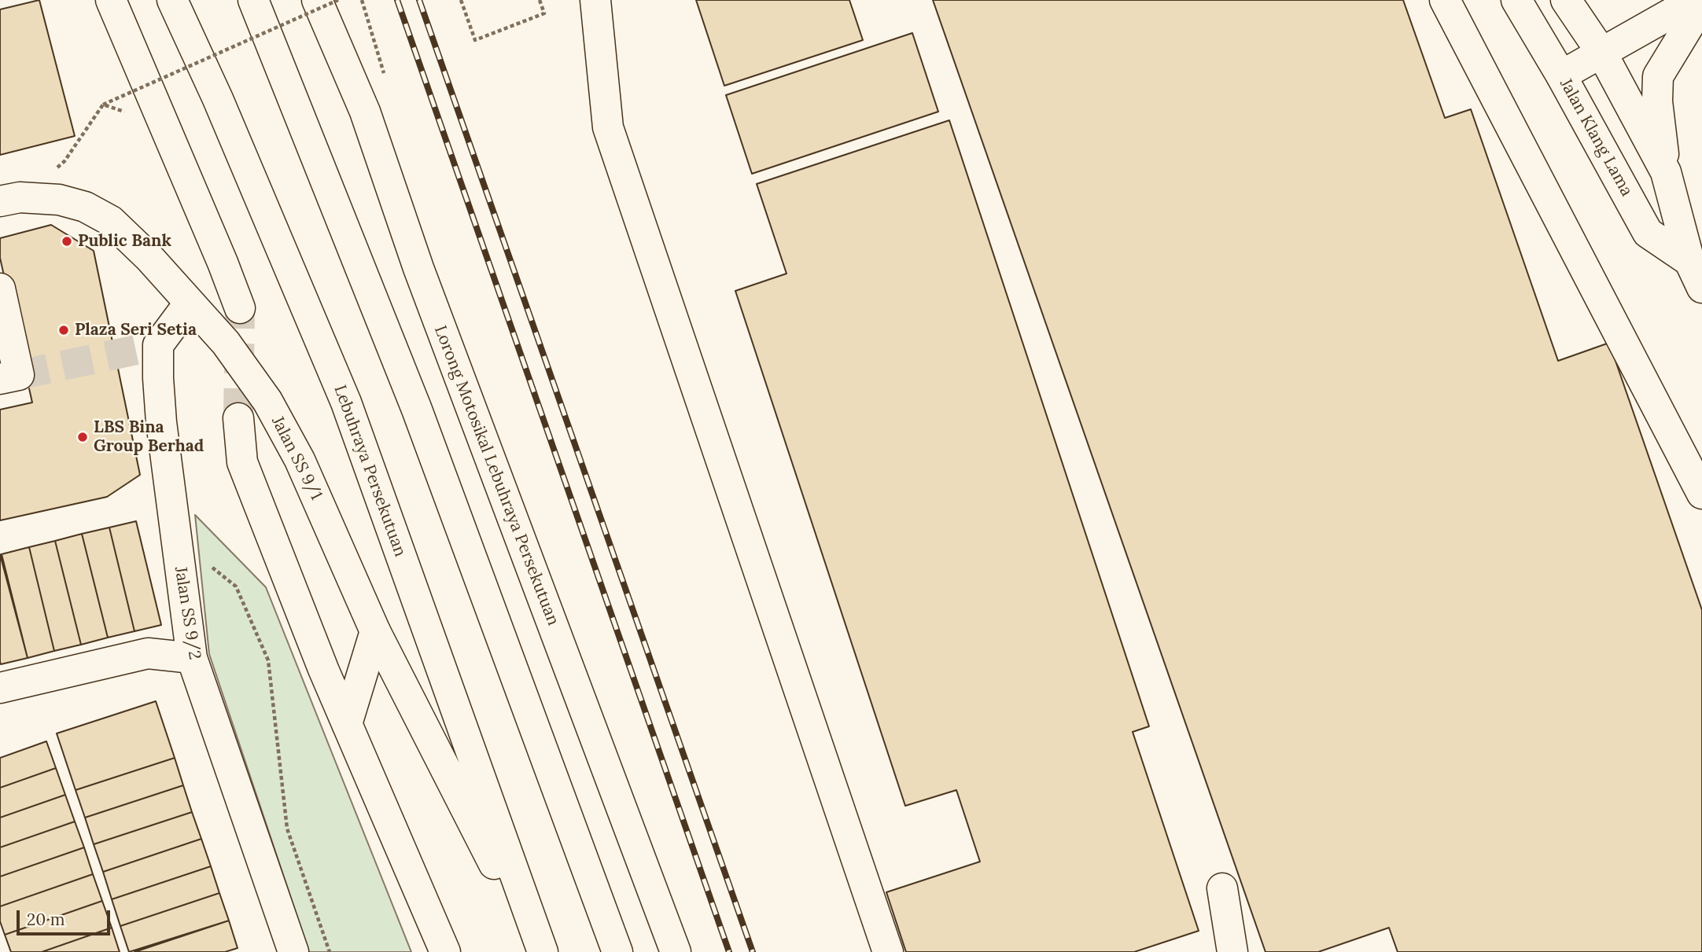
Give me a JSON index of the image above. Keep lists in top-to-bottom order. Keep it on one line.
{"streets":{"main road":["Jalan Klang Lama","Jalan SS 9/1","Lebuhraya Persekutuan","Lorong Motosikal Lebuhraya Persekutuan","Jalan SS 9/2"]},"crossings":[["Jalan SS 9/1","Jalan SS 9/2"]],"places":["Public Bank","Plaza Seri Setia","LBS Bina Group Berhad"],"scale_bar":"20 m"}
